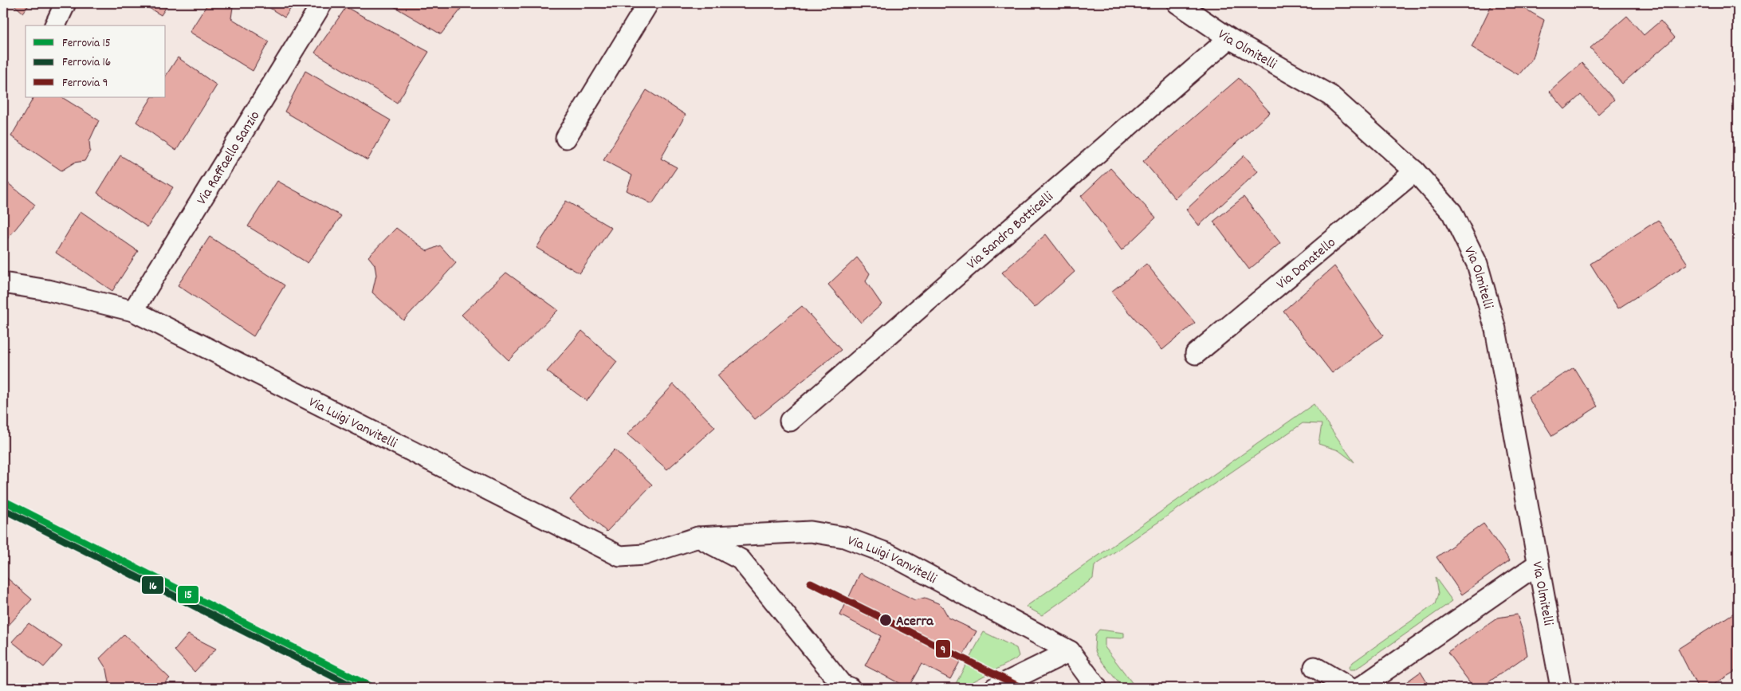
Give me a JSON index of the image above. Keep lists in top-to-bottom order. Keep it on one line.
{"streets":{"street":["Via Olmitelli","Via Raffaello Sanzio","Via Sandro Botticelli","Via Donatello","Via Luigi Vanvitelli"]},"crossings":[["Via Olmitelli","Via Sandro Botticelli"],["Via Olmitelli","Via Donatello"],["Via Raffaello Sanzio","Via Luigi Vanvitelli"]],"places":["Acerra"],"lines":["rail line 15","rail line 16","rail line 9"],"legend":["Ferrovia 15","Ferrovia 16","Ferrovia 9"]}
